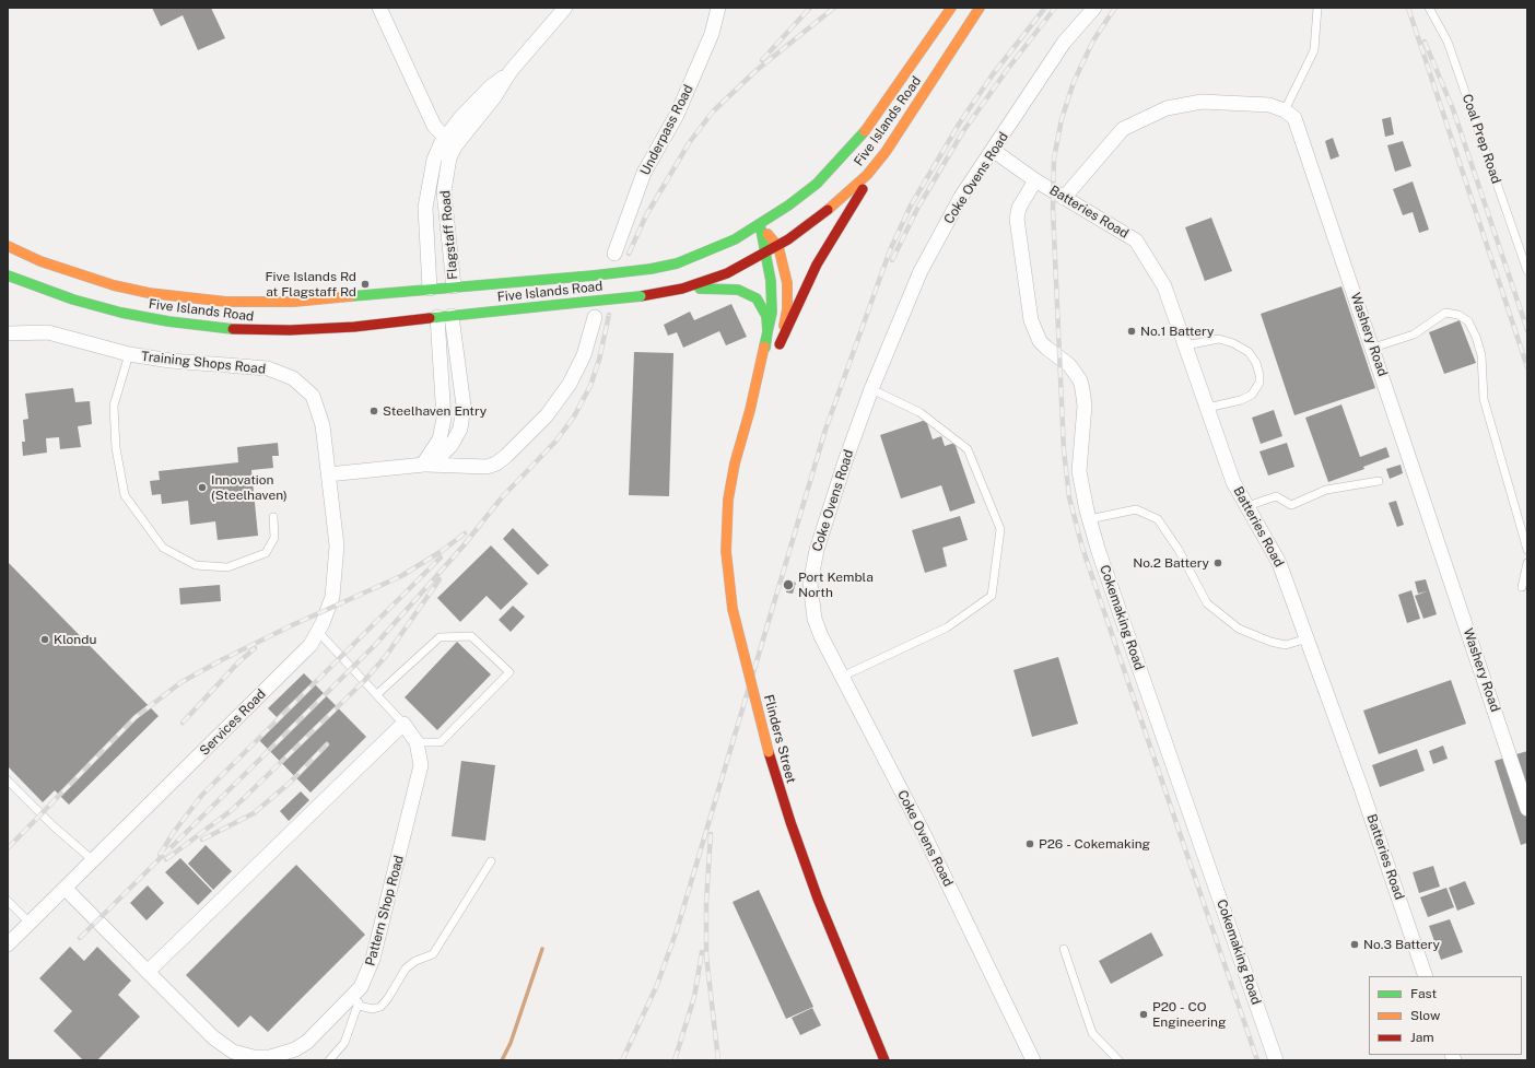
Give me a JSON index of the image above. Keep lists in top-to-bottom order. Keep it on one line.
{"streets":{"main road":["Five Islands Road","Flinders Street"],"street":["Underpass Road","Coke Ovens Road","Batteries Road","Flagstaff Road","Washery Road","Training Shops Road","Cokemaking Road","Services Road","Pattern Shop Road"],"lane":["Coal Prep Road"]},"crossings":[["Five Islands Road","Flagstaff Road"],["Five Islands Road","Flinders Street"],["Coke Ovens Road","Batteries Road"],["Batteries Road","Cokemaking Road"],["Training Shops Road","Services Road"],["Services Road","Pattern Shop Road"]],"places":["Five Islands Rd at Flagstaff Rd","No.1 Battery","Steelhaven Entry","Innovation (Steelhaven)","No.2 Battery","Port Kembla North","Klondu","P26 - Cokemaking","No.3 Battery","P20 - CO Engineering"],"legend":["Fast","Slow","Jam"]}
